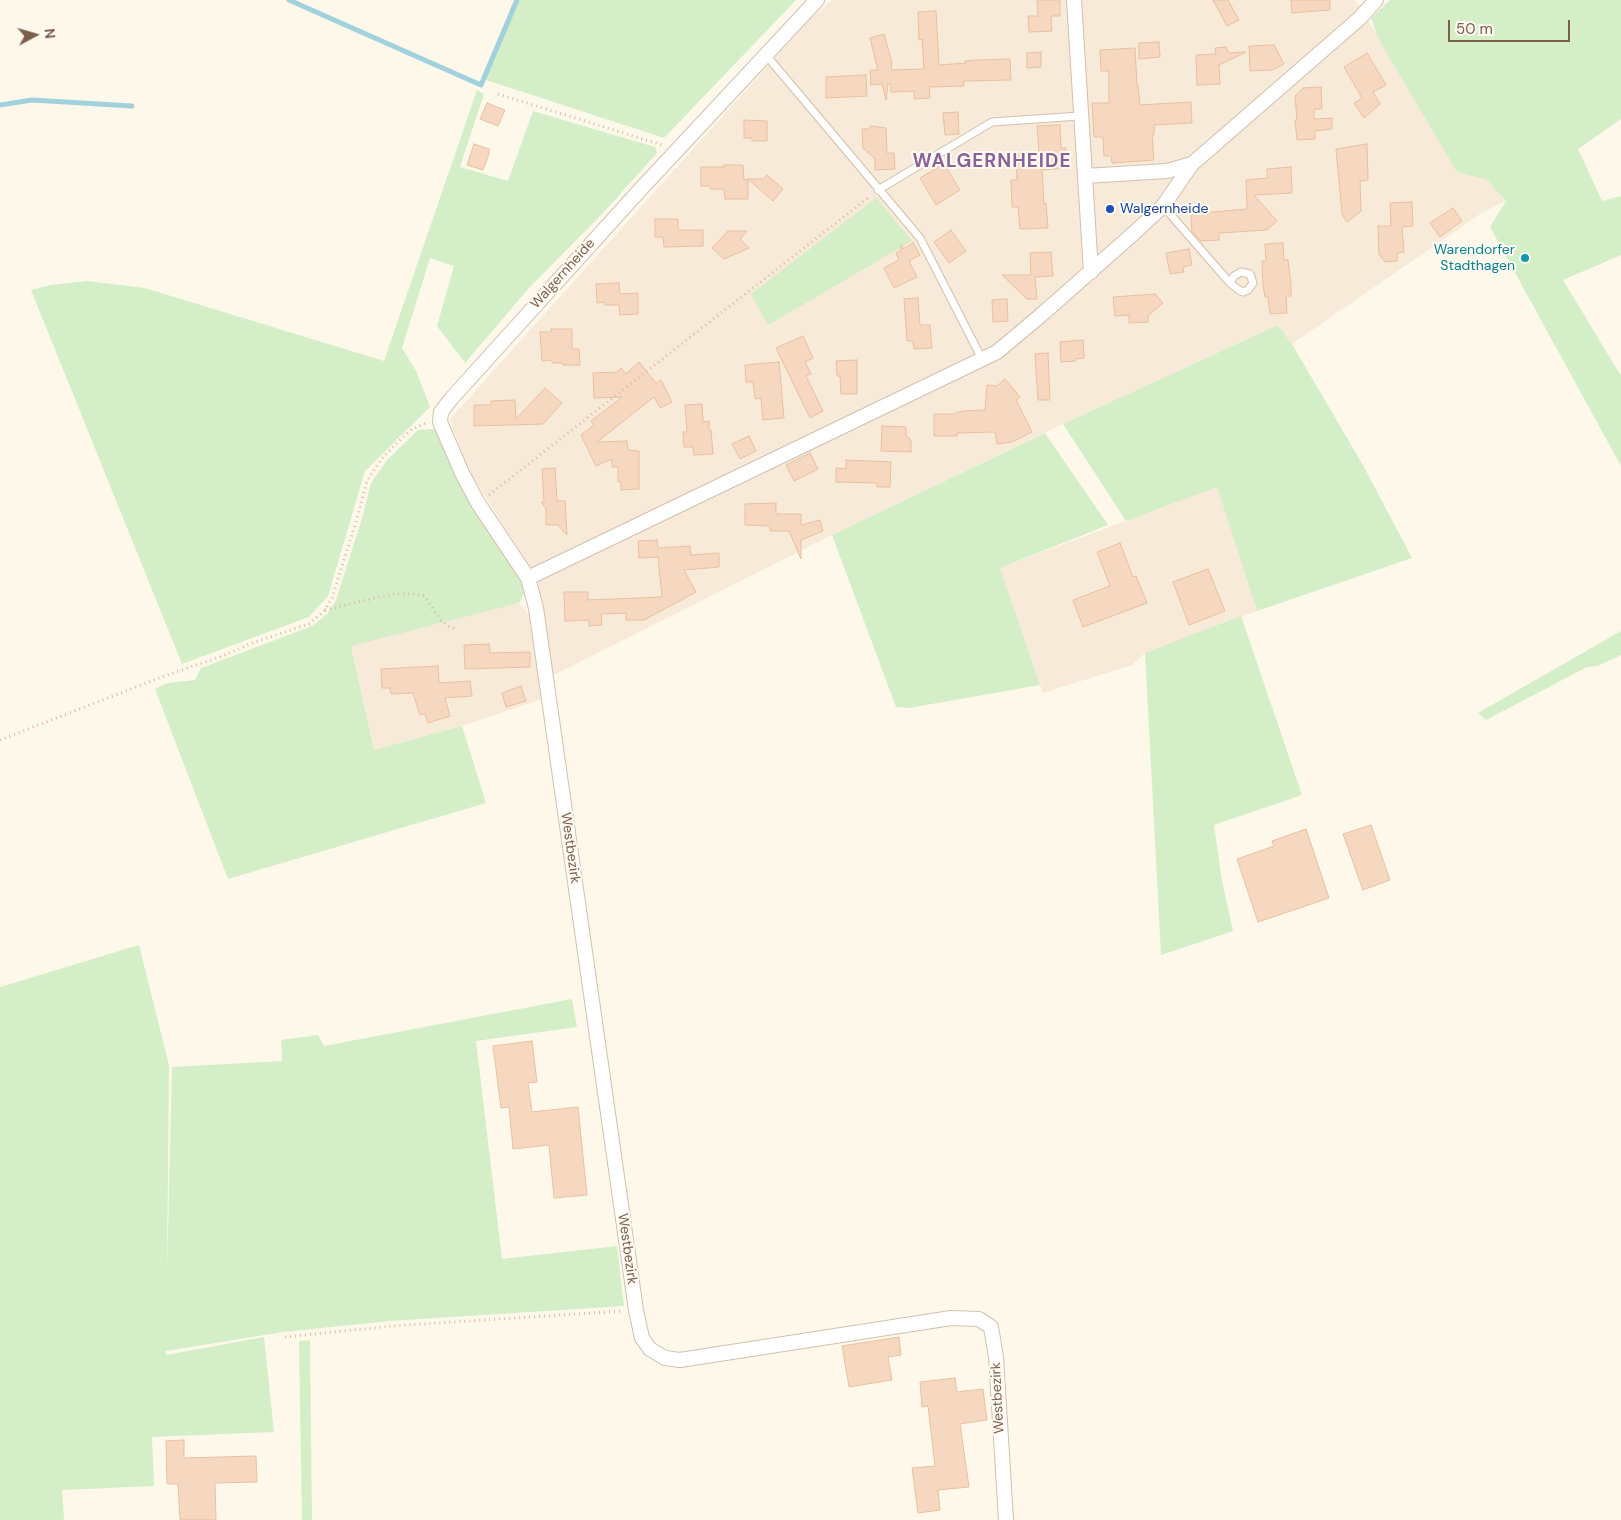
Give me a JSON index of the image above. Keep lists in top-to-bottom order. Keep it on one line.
{"streets":{"street":["Walgernheide","Westbezirk"]},"districts":["WALGERNHEIDE"],"places":["Walgernheide","Warendorfer Stadthagen"],"scale_bar":"50 m","north":"right"}
